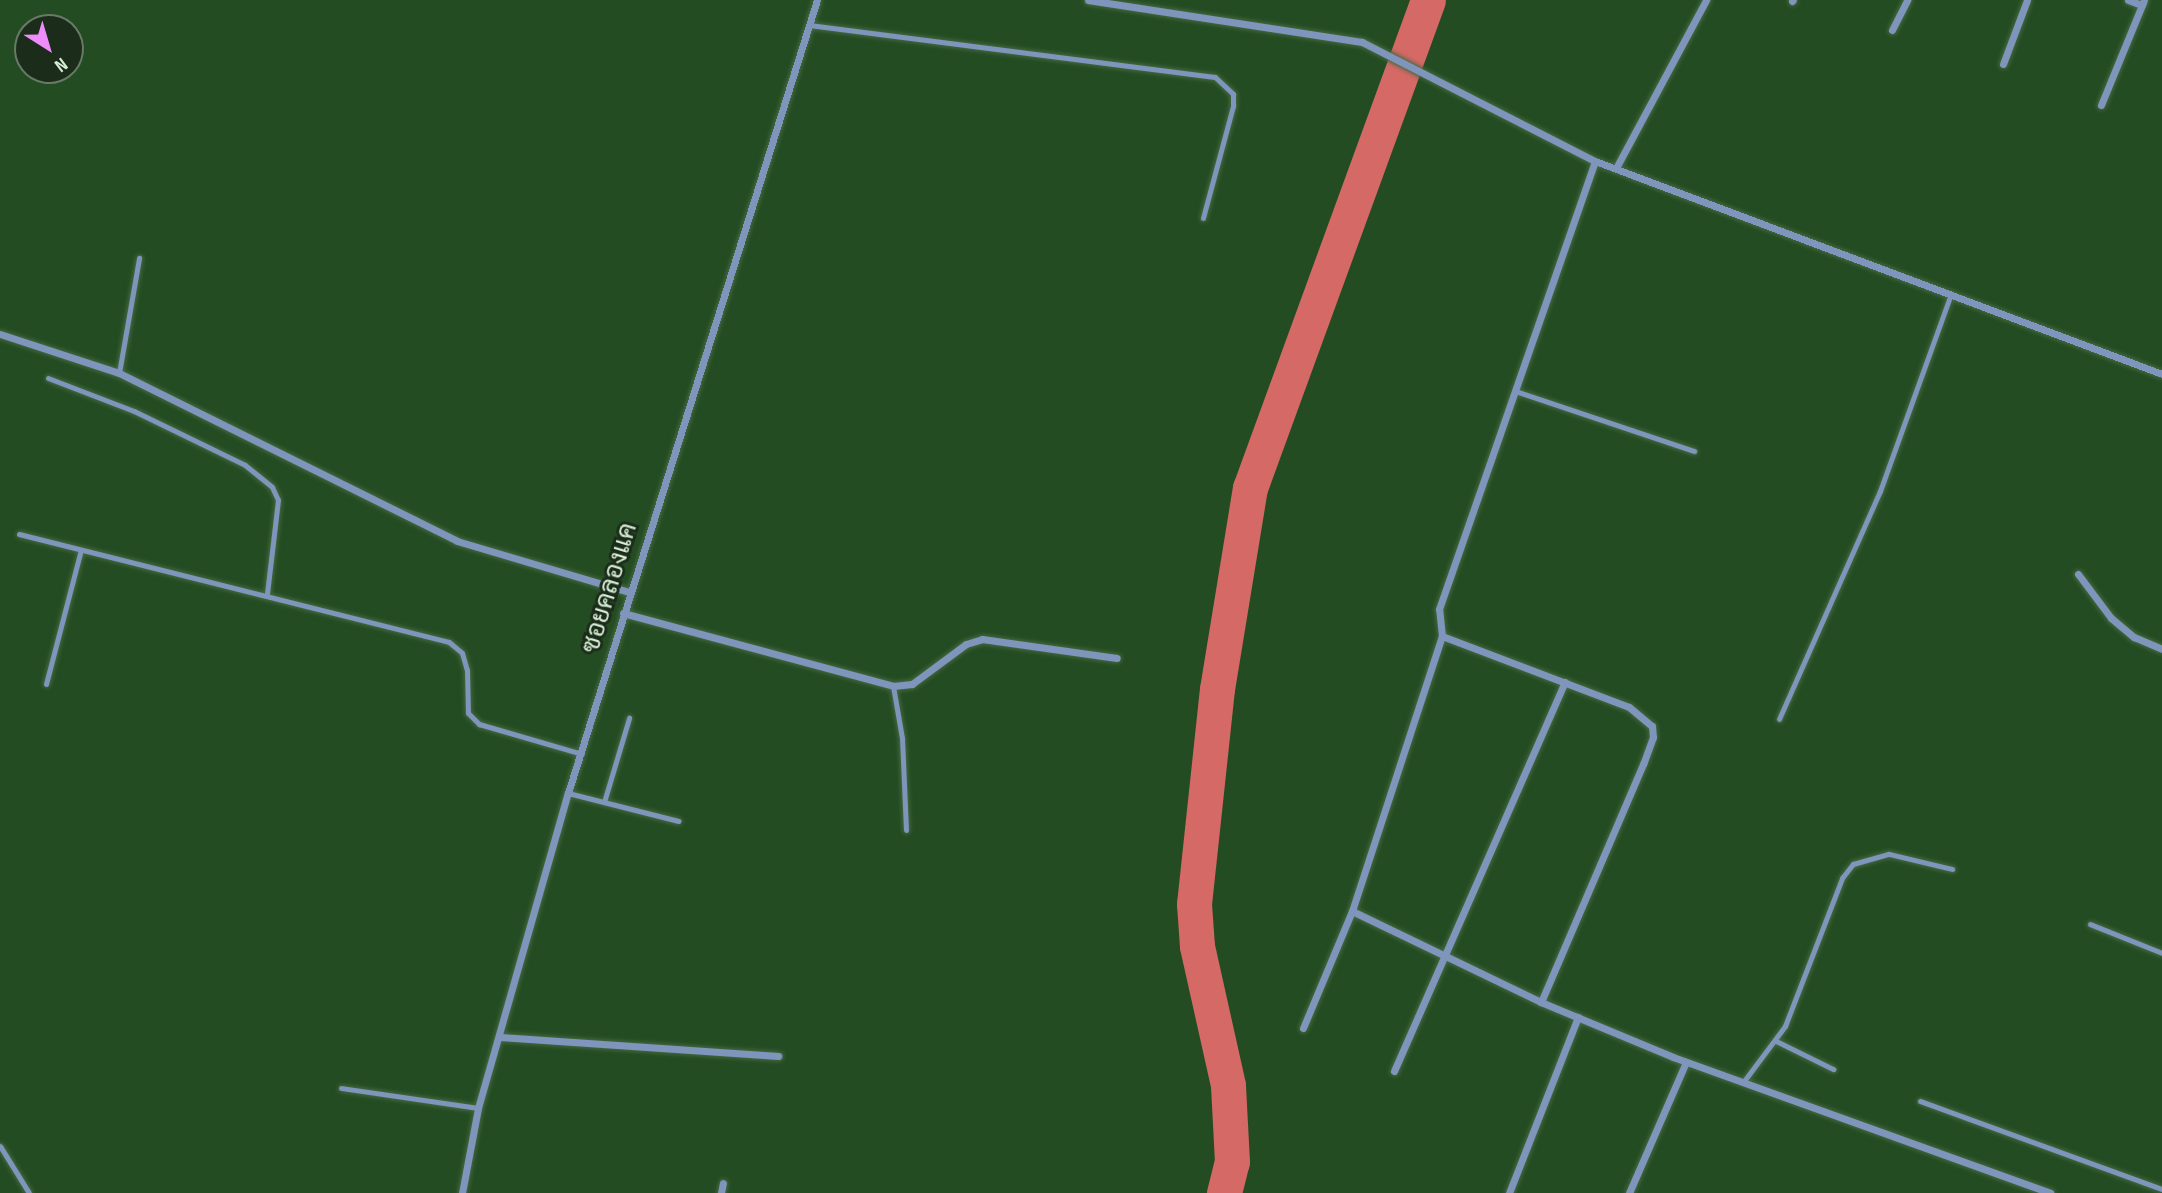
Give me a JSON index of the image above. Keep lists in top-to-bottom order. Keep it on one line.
{"streets":{"street":["ซอยคลองแค"]},"north":"bottom right"}
